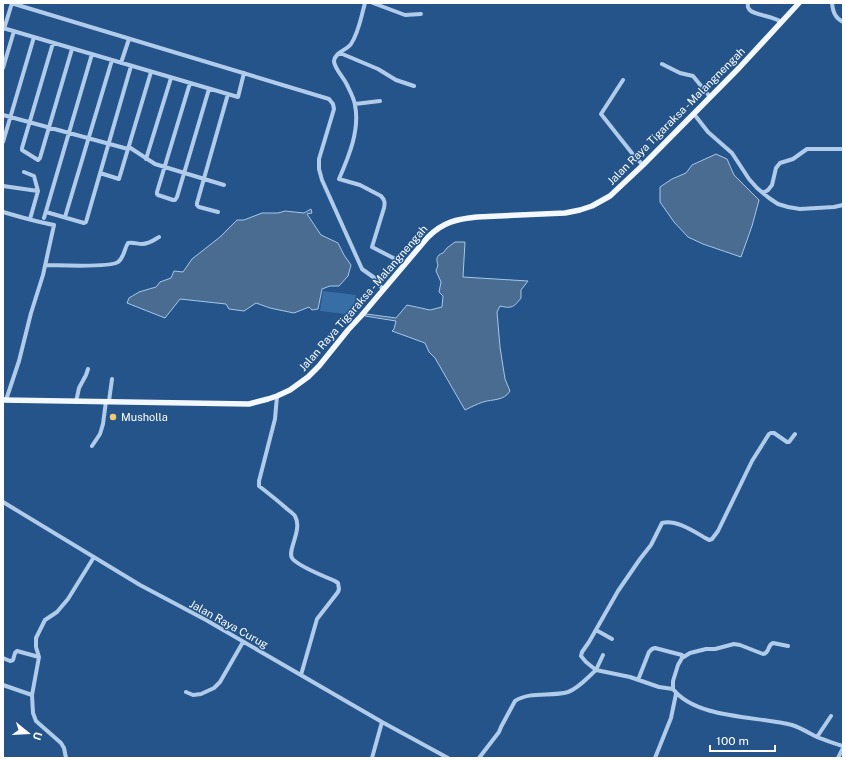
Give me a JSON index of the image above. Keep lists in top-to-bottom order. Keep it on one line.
{"streets":{"main road":["Jalan Raya Tigaraksa - Malangnengah"],"street":["Jalan Raya Curug"]},"places":["Musholla"],"scale_bar":"100 m","north":"right"}
